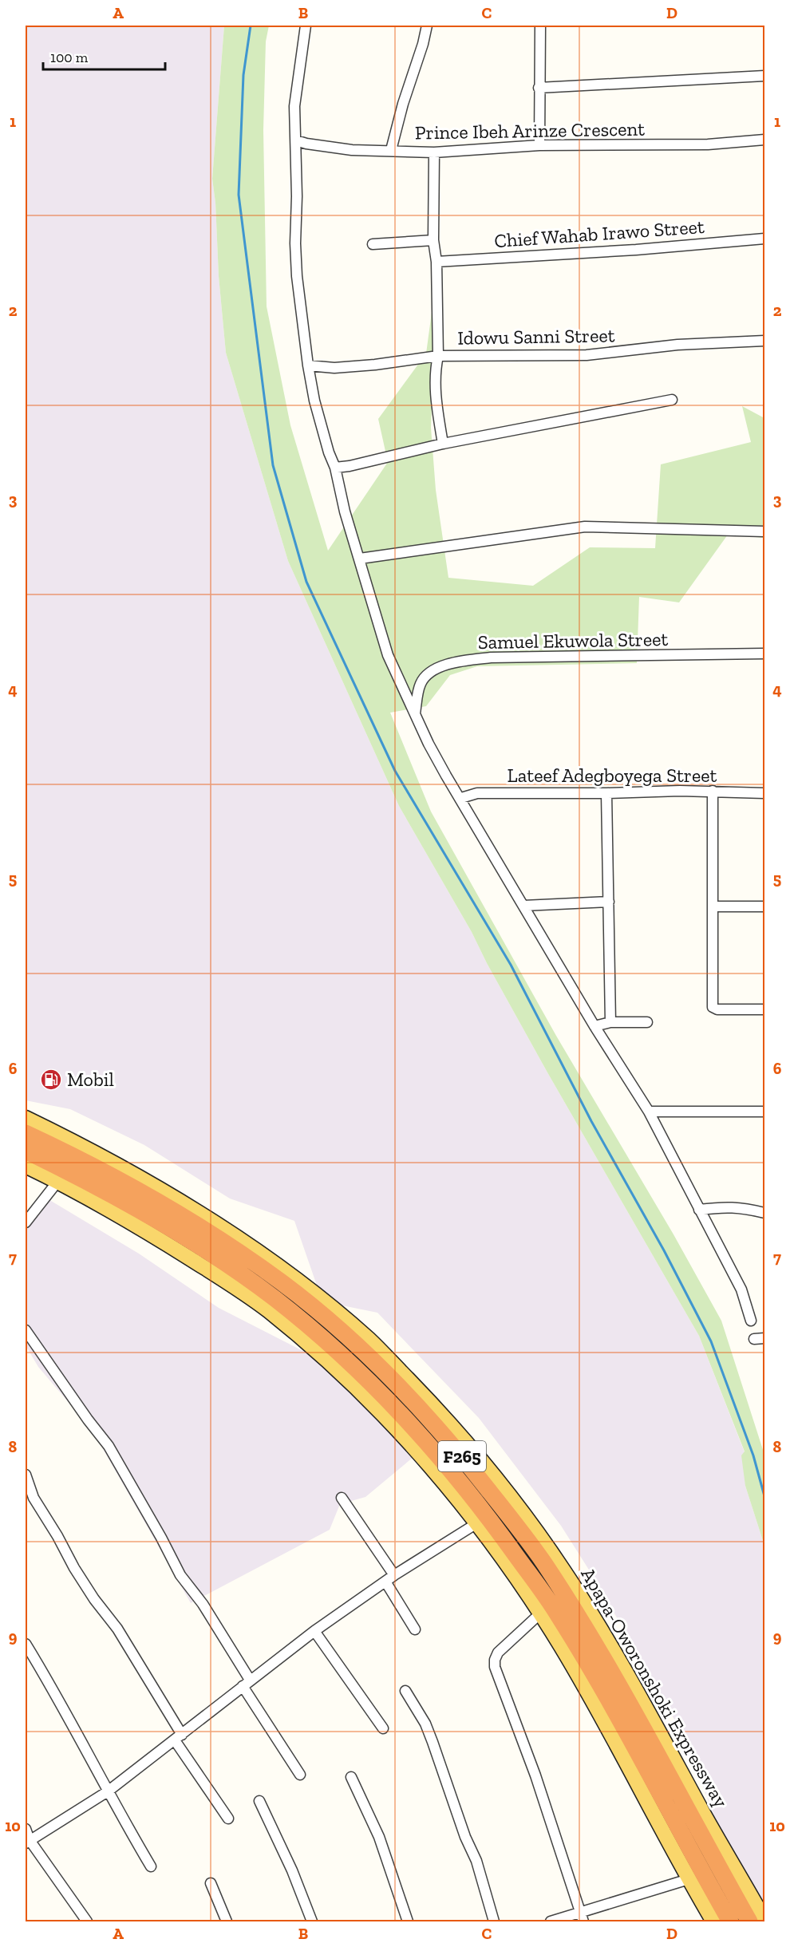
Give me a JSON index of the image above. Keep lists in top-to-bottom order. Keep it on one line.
{"streets":{"highway":["F265","Apapa-Oworonshoki Expressway"],"street":["Prince Ibeh Arinze Crescent","Chief Wahab Irawo Street","Idowu Sanni Street","Samuel Ekuwola Street","Lateef Adegboyega Street"]},"places":{"fuel station":["Mobil"]},"scale_bar":"100 m","grid":{"columns":["A","B","C","D"],"rows":["1","2","3","4","5","6","7","8","9","10"]}}
